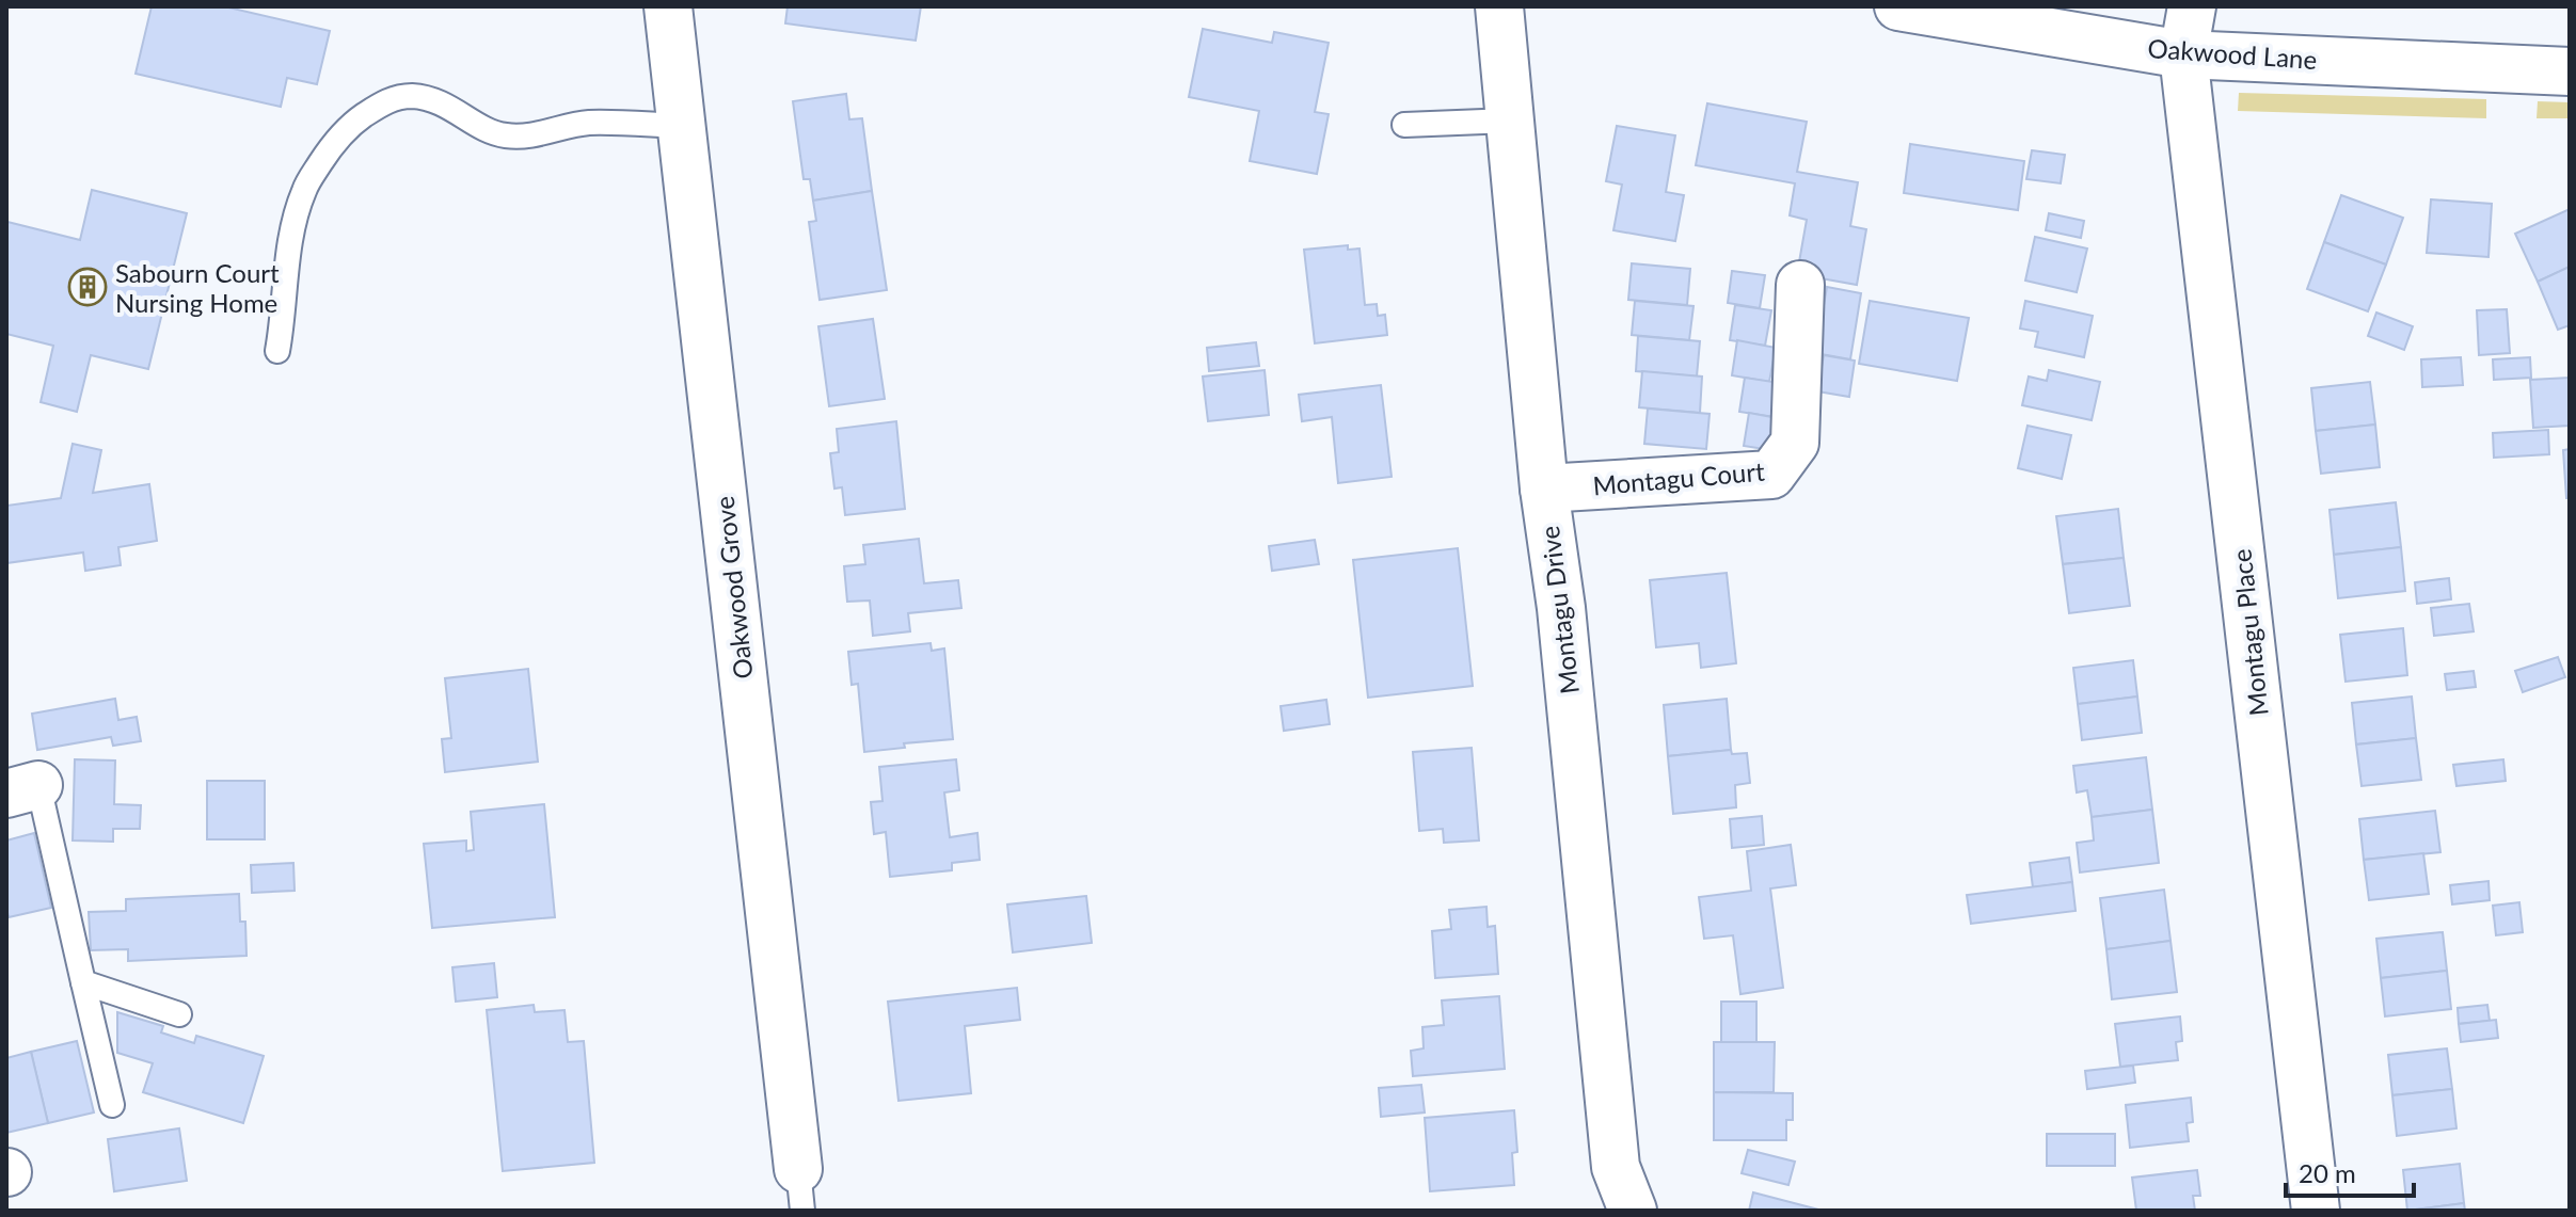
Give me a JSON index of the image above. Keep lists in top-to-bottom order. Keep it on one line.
{"streets":{"street":["Oakwood Lane","Montagu Court","Oakwood Grove","Montagu Drive","Montagu Place"]},"crossings":[["Oakwood Lane","Montagu Place"],["Montagu Court","Montagu Drive"]],"places":{"building":["Sabourn Court Nursing Home"]},"scale_bar":"20 m"}
